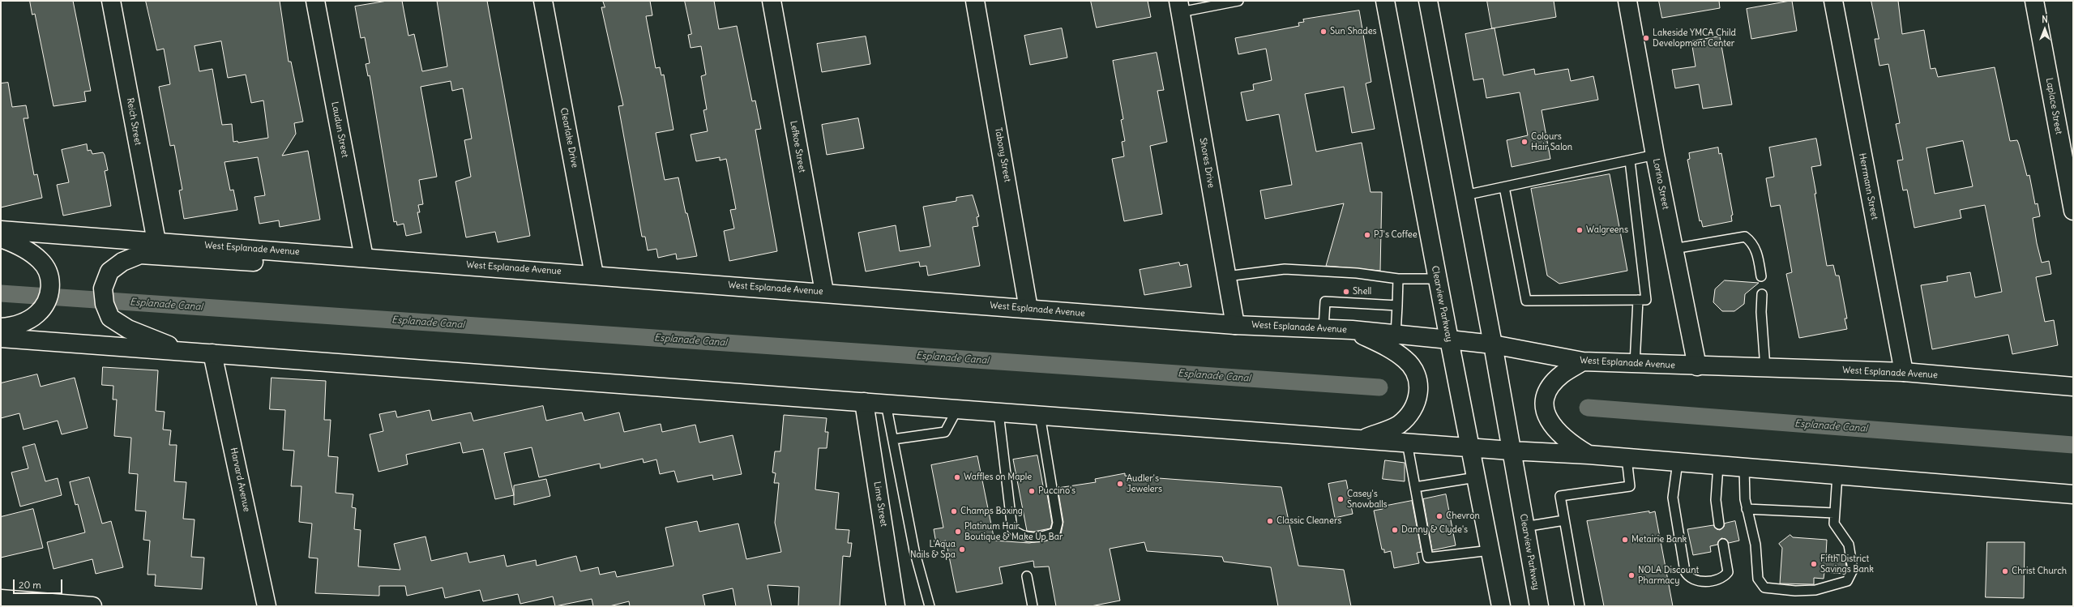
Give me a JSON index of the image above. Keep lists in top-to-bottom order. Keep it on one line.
{"streets":{"main road":["Laplace Street","Reich Street","Laudun Street","Clearlake Drive","Lefkoe Street","Tabony Street","Shores Drive","Lorino Street","Herrmann Street","West Esplanade Avenue","Clearview Parkway","Harvard Avenue","Lime Street"]},"crossings":[["Reich Street","West Esplanade Avenue"],["Laudun Street","West Esplanade Avenue"],["Clearlake Drive","West Esplanade Avenue"],["Lefkoe Street","West Esplanade Avenue"],["Tabony Street","West Esplanade Avenue"],["Shores Drive","West Esplanade Avenue"],["Lorino Street","West Esplanade Avenue"],["Herrmann Street","West Esplanade Avenue"],["West Esplanade Avenue","Clearview Parkway"]],"water":["Esplanade Canal"],"places":["Sun Shades","Lakeside YMCA Child Development Center","Colours Hair Salon","Walgreens","PJ's Coffee","Shell","Waffles on Maple","Audler's Jewelers","Puccino's","Casey's Snowballs","Champs Boxing","Chevron","Classic Cleaners","Danny & Clyde's","Platinum Hair Boutique & Make Up Bar","Metairie Bank","L'Aqua Nails & Spa","Fifth District Savings Bank","Christ Church","NOLA Discount Pharmacy"],"scale_bar":"20 m","north":"top"}
